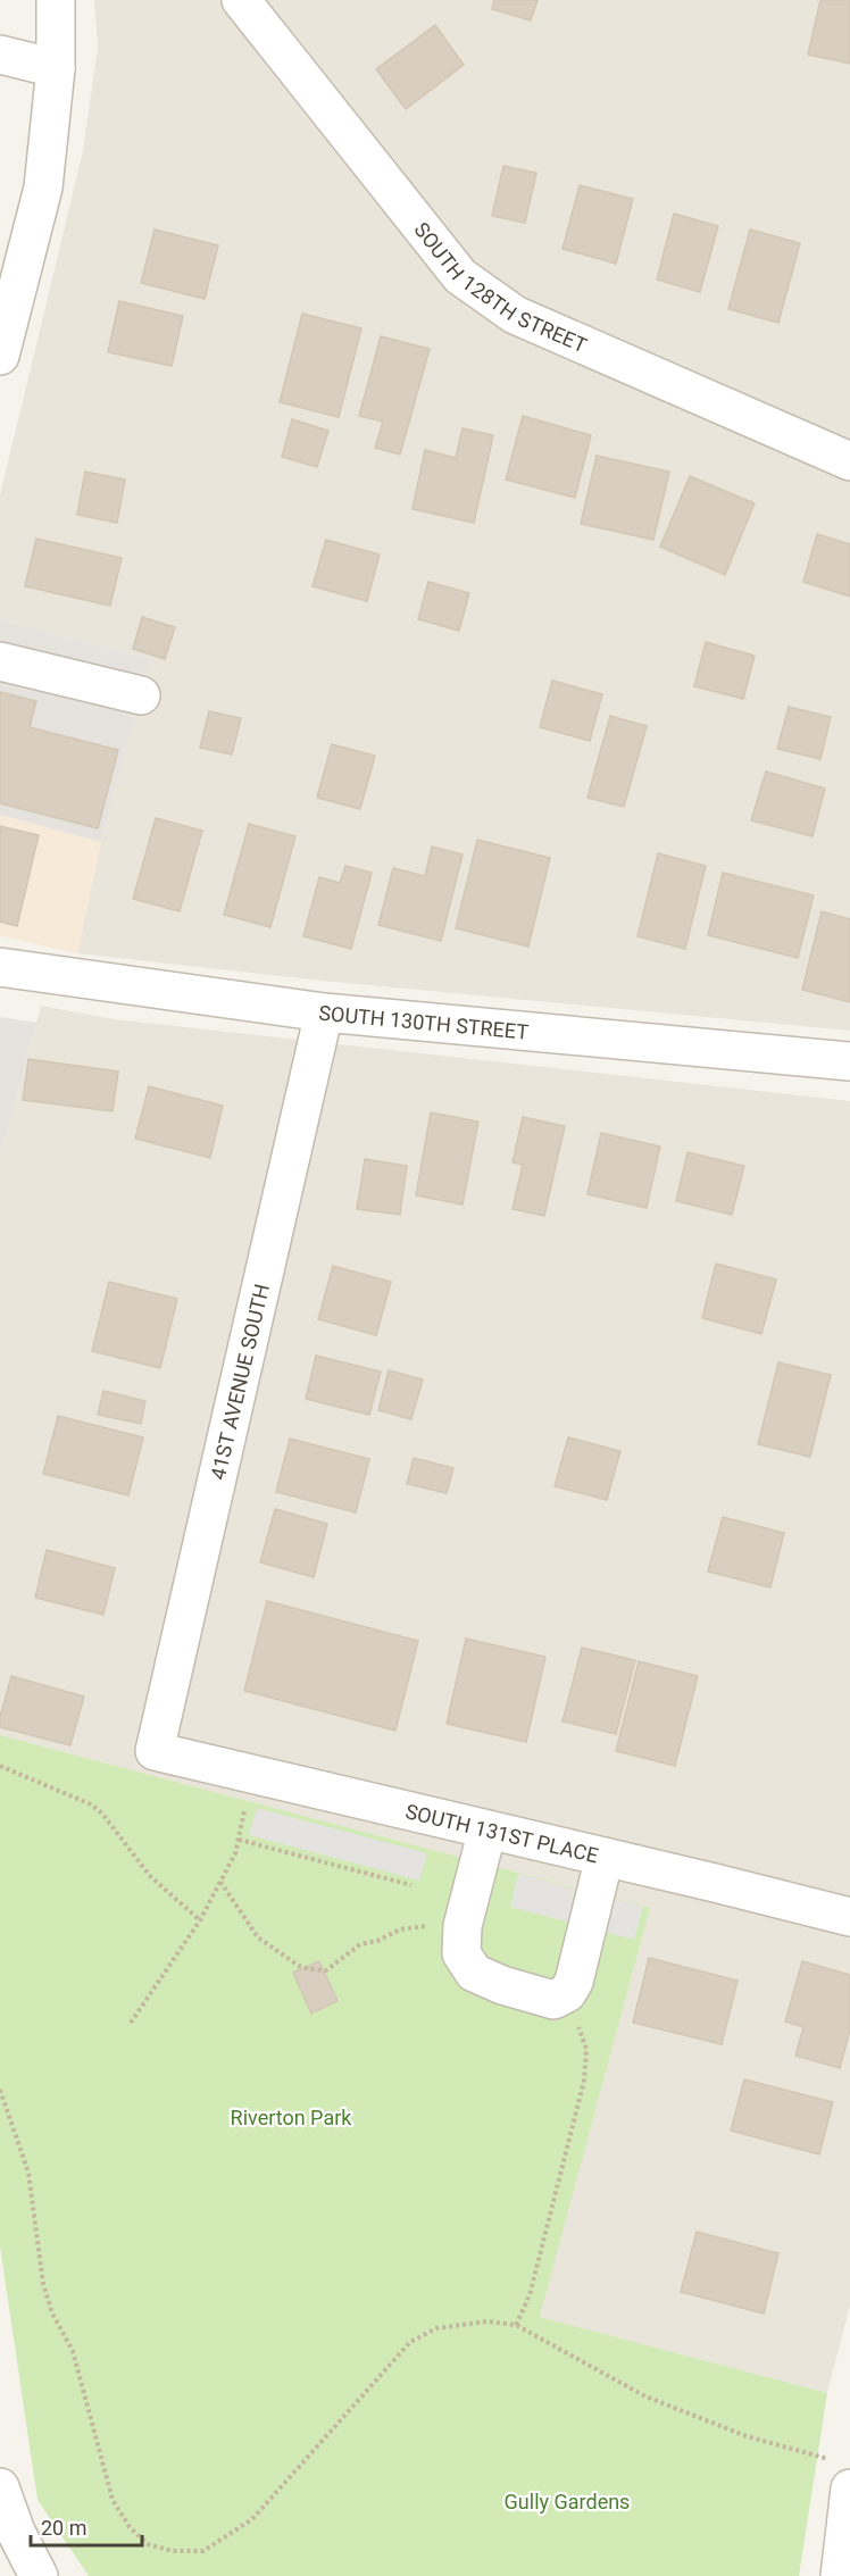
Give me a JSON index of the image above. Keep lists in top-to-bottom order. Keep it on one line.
{"streets":{"street":["SOUTH 128TH STREET","SOUTH 130TH STREET","41ST AVENUE SOUTH","SOUTH 131ST PLACE"]},"crossings":[["SOUTH 130TH STREET","41ST AVENUE SOUTH"],["41ST AVENUE SOUTH","SOUTH 131ST PLACE"]],"parks":["Riverton Park","Gully Gardens"],"scale_bar":"20 m"}
